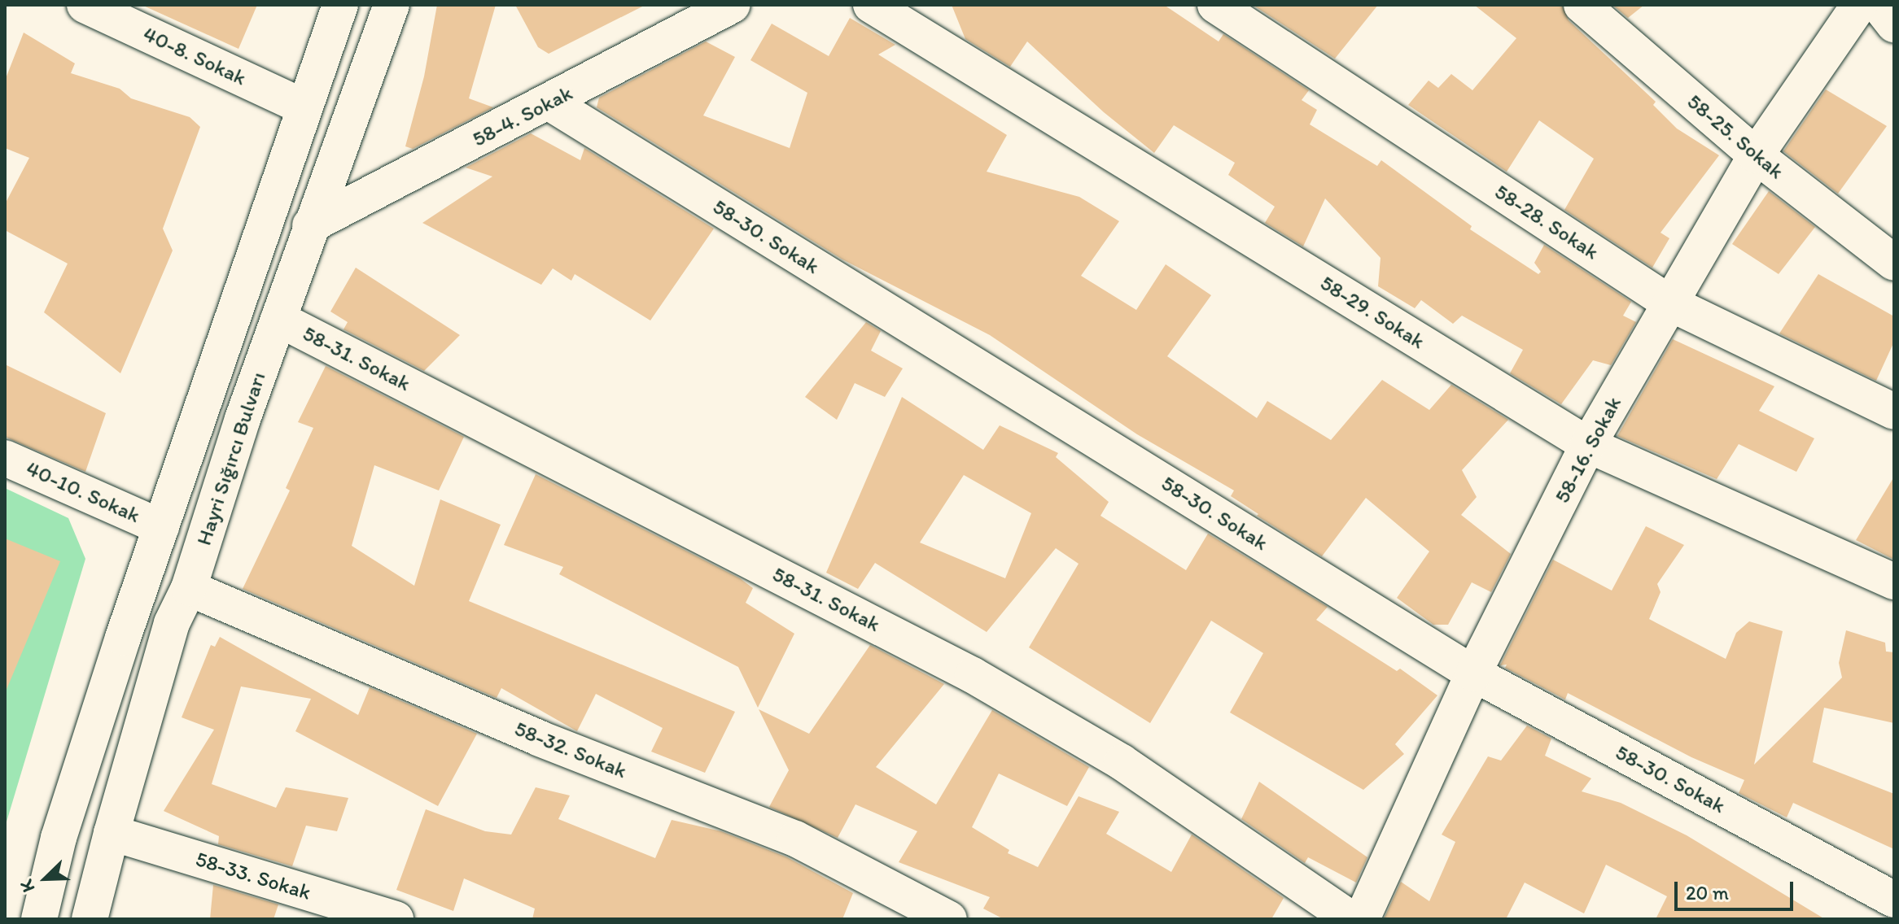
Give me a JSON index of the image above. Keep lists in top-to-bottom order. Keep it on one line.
{"streets":{"street":["40-8. Sokak","58-4. Sokak","58-25. Sokak","58-28. Sokak","58-30. Sokak","58-29. Sokak","58-31. Sokak","58-16. Sokak","Hayri Sığırcı Bulvarı","40-10. Sokak","58-32. Sokak","58-33. Sokak"]},"crossings":[["40-8. Sokak","Hayri Sığırcı Bulvarı"],["58-4. Sokak","58-30. Sokak"],["58-4. Sokak","Hayri Sığırcı Bulvarı"],["58-25. Sokak","58-16. Sokak"],["58-28. Sokak","58-16. Sokak"],["58-30. Sokak","58-16. Sokak"],["58-29. Sokak","58-16. Sokak"],["58-31. Sokak","Hayri Sığırcı Bulvarı"],["Hayri Sığırcı Bulvarı","40-10. Sokak"],["Hayri Sığırcı Bulvarı","58-32. Sokak"],["Hayri Sığırcı Bulvarı","58-33. Sokak"]],"scale_bar":"20 m","north":"bottom left"}
